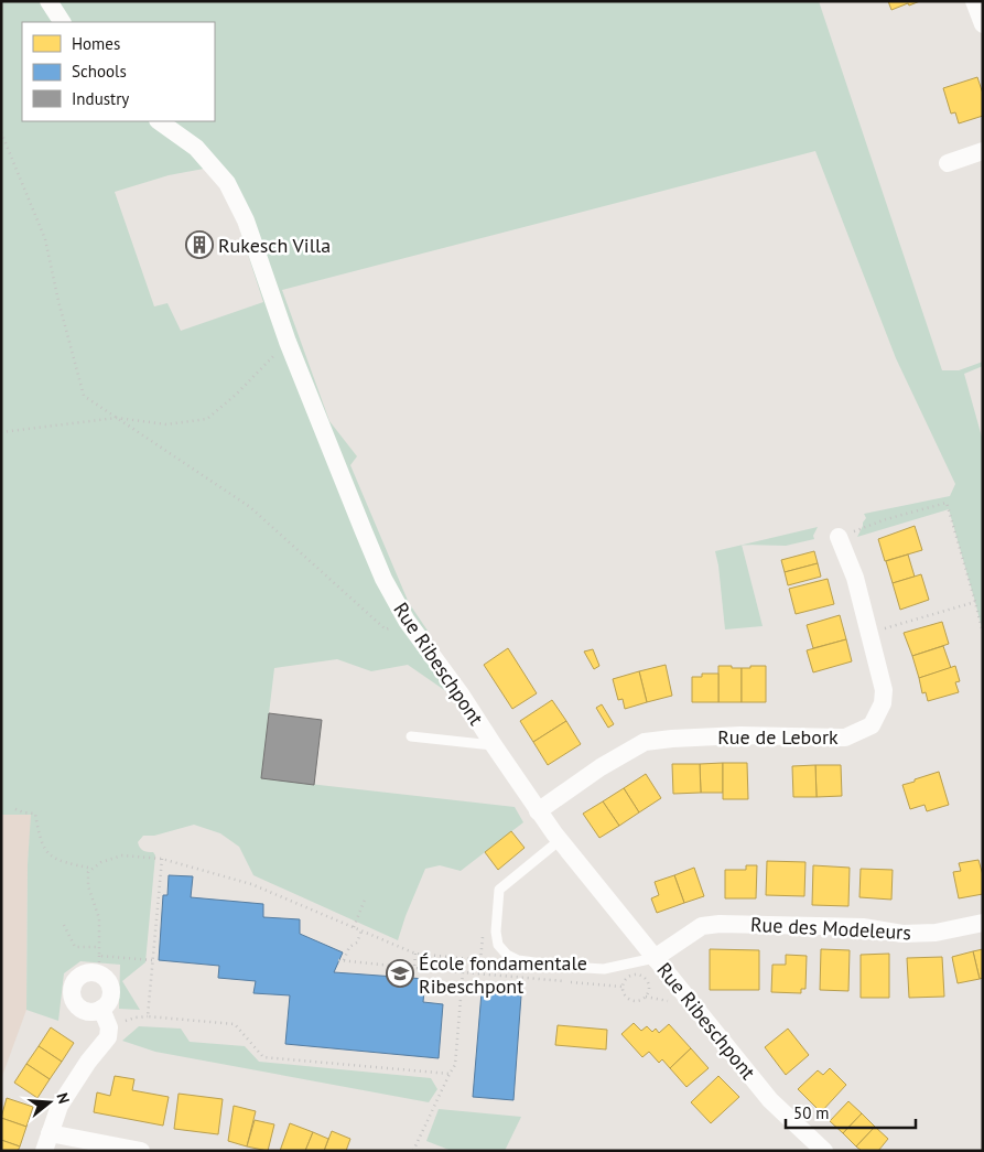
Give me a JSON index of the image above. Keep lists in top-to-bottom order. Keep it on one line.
{"streets":{"street":["Rue Ribeschpont","Rue de Lebork","Rue des Modeleurs"]},"crossings":[["Rue Ribeschpont","Rue de Lebork"],["Rue Ribeschpont","Rue des Modeleurs"]],"places":{"building":["Rukesch Villa"],"school or university":["École fondamentale Ribeschpont"]},"legend":["Homes","Schools","Industry"],"scale_bar":"50 m","north":"right"}
